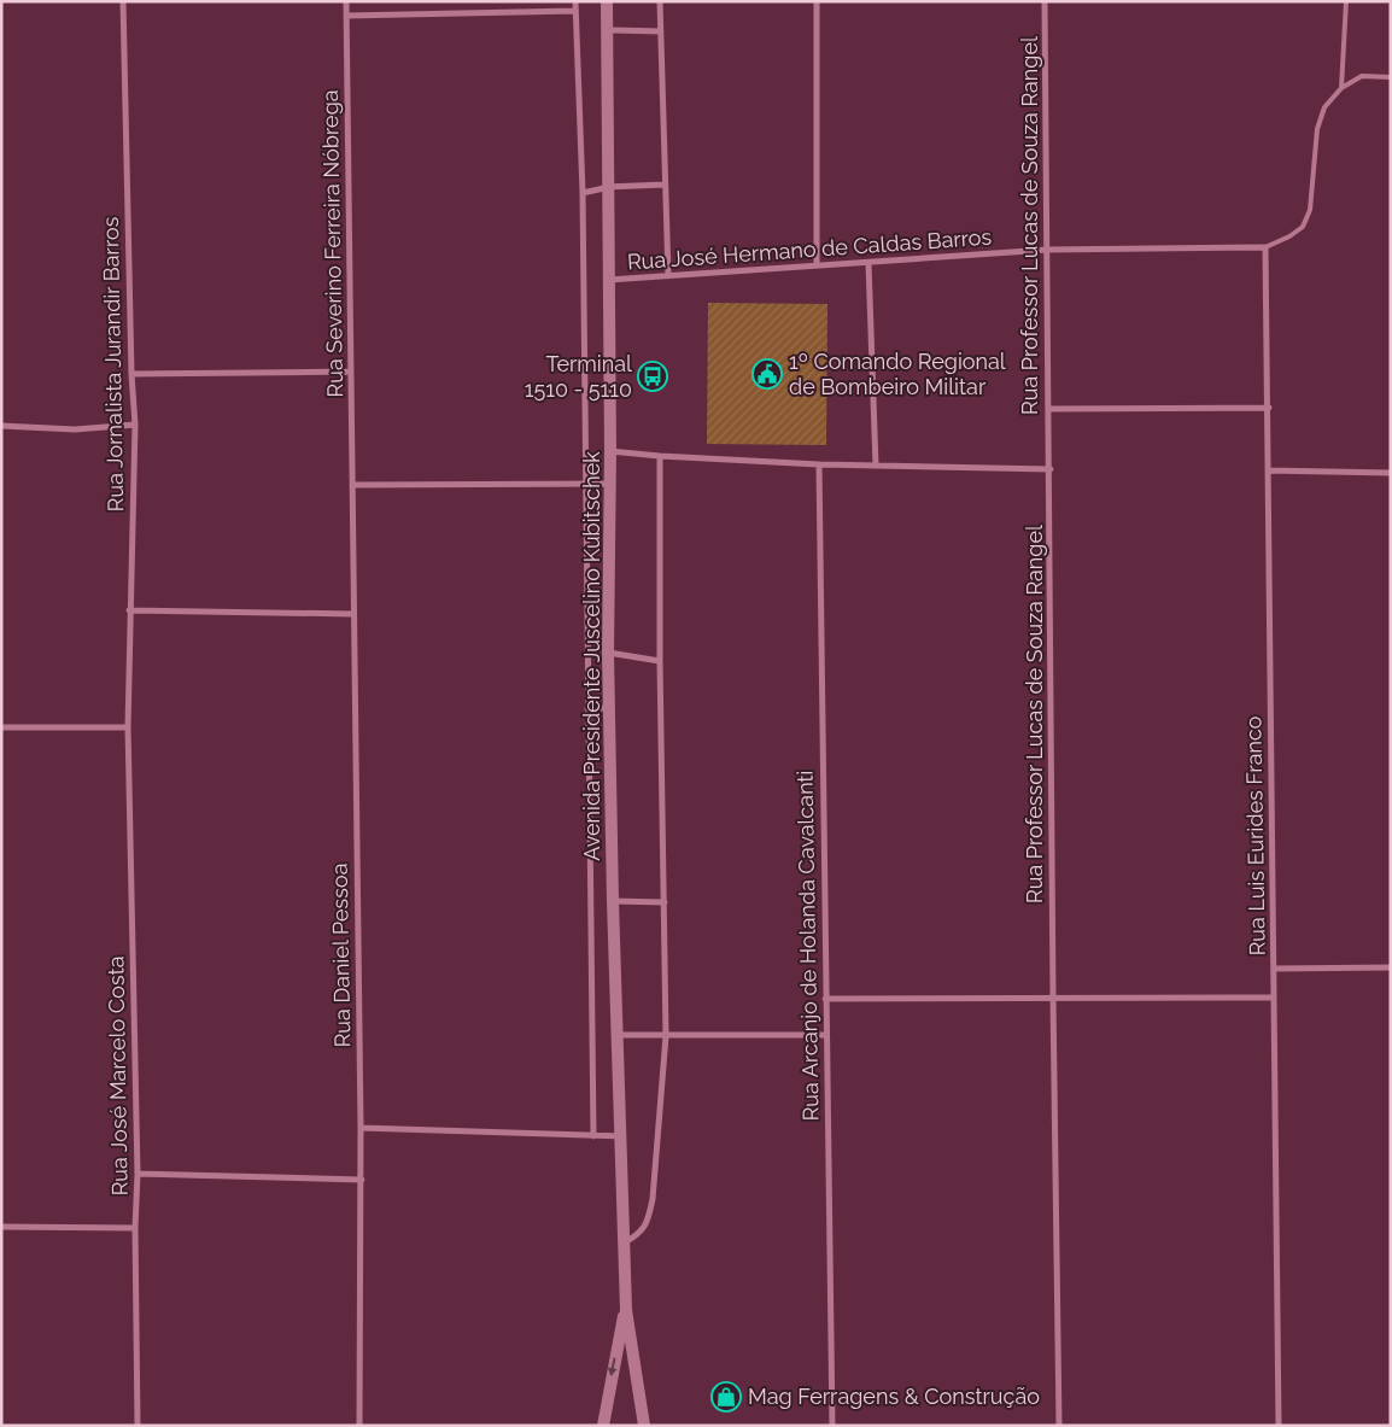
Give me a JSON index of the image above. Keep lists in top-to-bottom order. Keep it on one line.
{"streets":{"main road":["Avenida Presidente Juscelino Kubitschek"],"street":["Rua Professor Lucas de Souza Rangel","Rua Severino Ferreira Nóbrega","Rua José Hermano de Caldas Barros","Rua Jornalista Jurandir Barros","Rua Luis Eurides Franco","Rua Arcanjo de Holanda Cavalcanti","Rua Daniel Pessoa","Rua José Marcelo Costa"]},"crossings":[["Rua Professor Lucas de Souza Rangel","Rua José Hermano de Caldas Barros"],["Rua Severino Ferreira Nóbrega","Rua Daniel Pessoa"],["Rua José Hermano de Caldas Barros","Avenida Presidente Juscelino Kubitschek"],["Rua José Hermano de Caldas Barros","Rua Luis Eurides Franco"],["Rua Jornalista Jurandir Barros","Rua José Marcelo Costa"]],"places":{"public building":["1º Comando Regional de Bombeiro Militar"],"bus stop":["Terminal 1510 - 5110"],"shop":["Mag Ferragens & Construção"]}}
